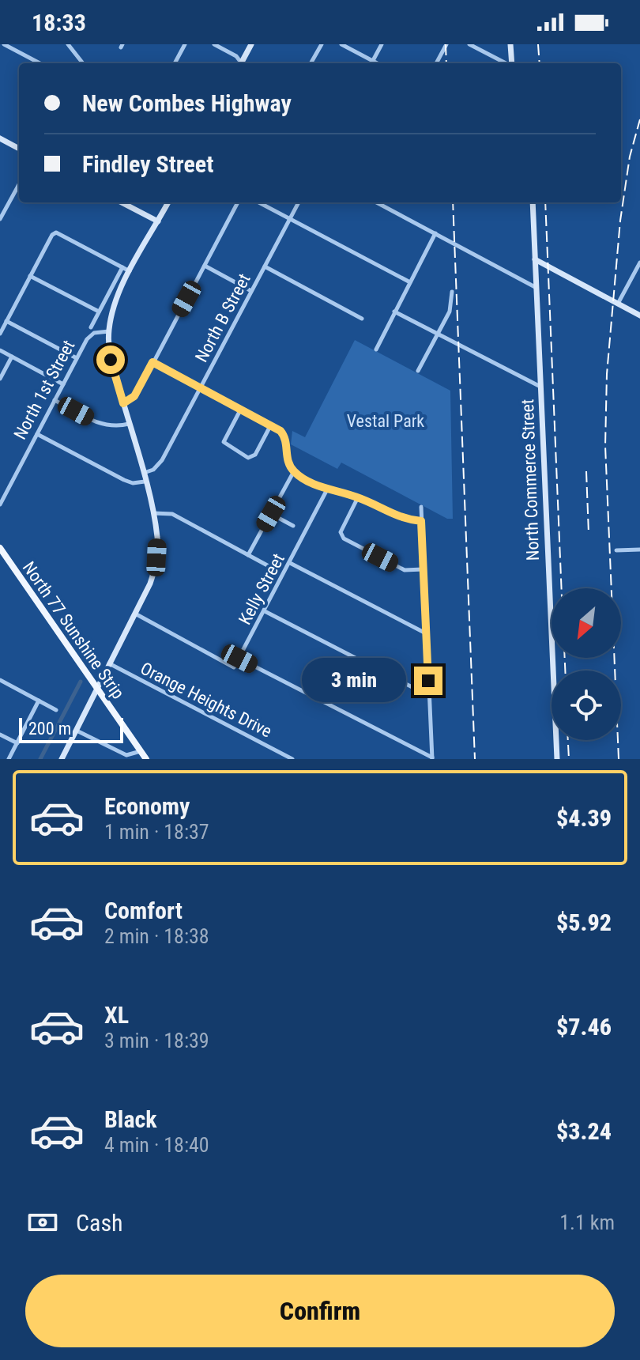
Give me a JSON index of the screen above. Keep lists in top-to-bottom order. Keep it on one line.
{"streets":{"main road":["North 77 Sunshine Strip"],"street":["North B Street","North 1st Street","North Commerce Street","Kelly Street","Orange Heights Drive"]},"parks":["Vestal Park"],"scale_bar":"200 m","north":"bottom left","page":{"status":"18:33","banner":["New Combes Highway","Findley Street"],"bubble":"3 min","scale":"200 m","list":[{"name":"Economy","note":"1 min · 18:37","value":"$4.39"},{"name":"Comfort","note":"2 min · 18:38","value":"$5.92"},{"name":"XL","note":"3 min · 18:39","value":"$7.46"},{"name":"Black","note":"4 min · 18:40","value":"$3.24"}],"pay":["Cash","1.1 km"],"buttons":"Confirm"}}
